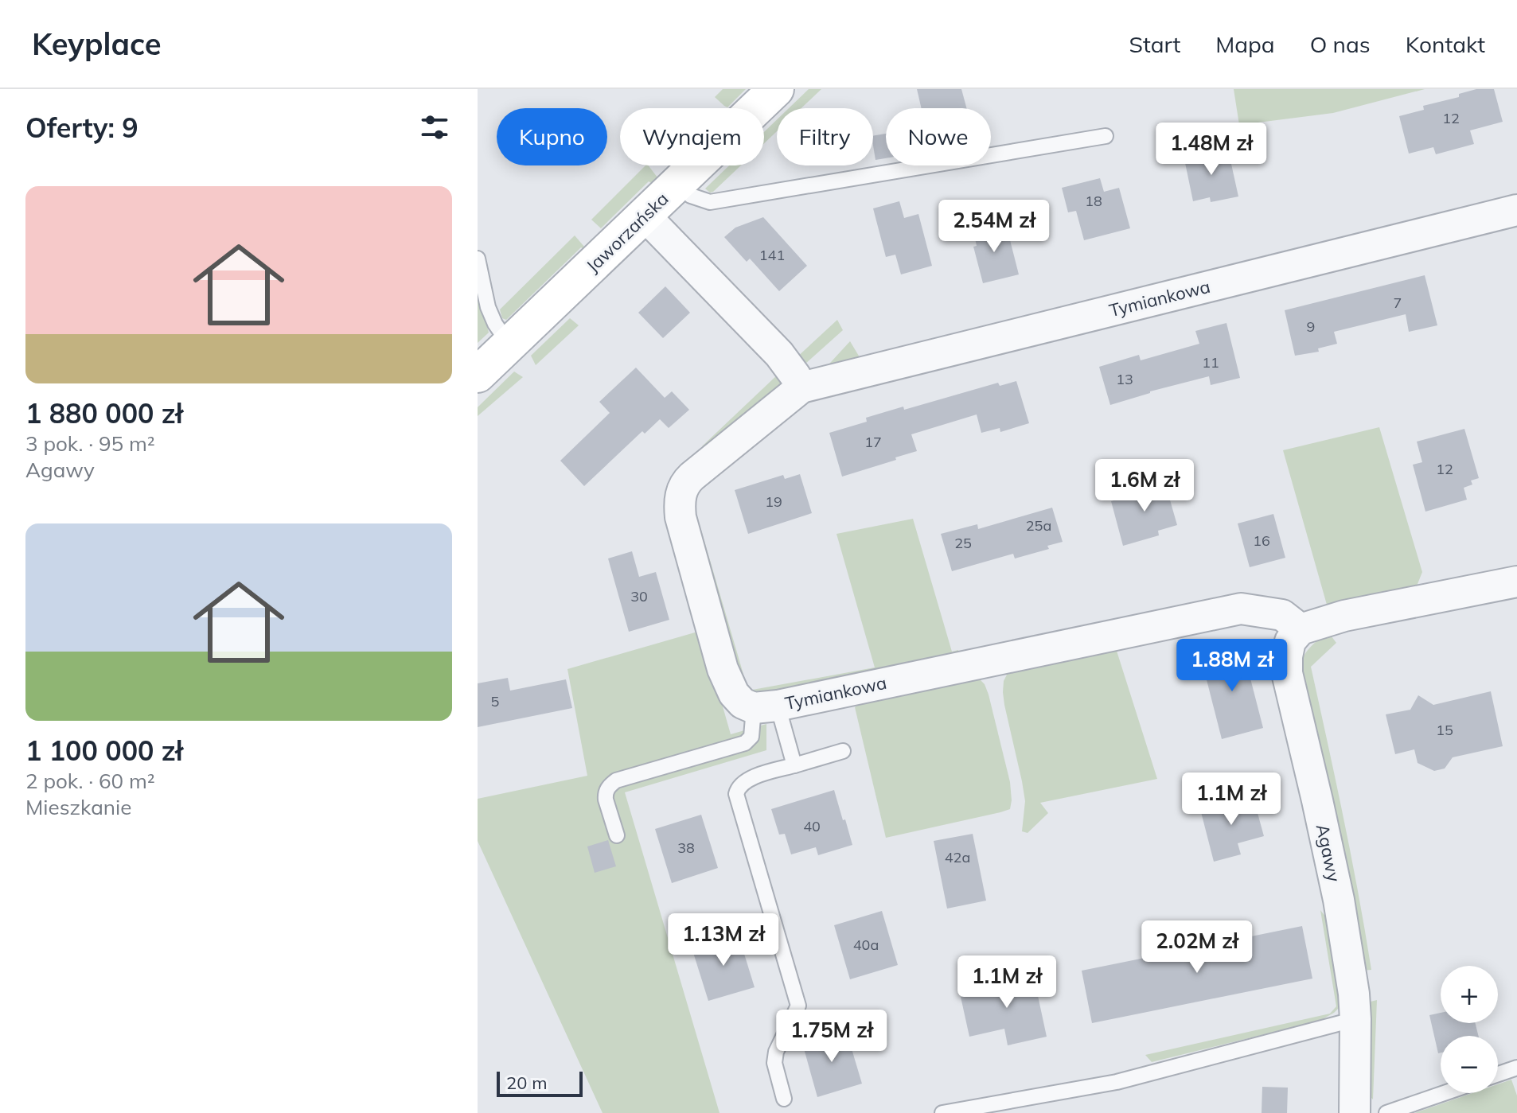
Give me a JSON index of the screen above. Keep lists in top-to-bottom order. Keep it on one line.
{"streets":{"street":["Jaworzańska","Tymiankowa","Agawy"]},"crossings":[["Tymiankowa","Agawy"]],"house_numbers":["12","18","141","7","9","11","13","17","12","19","25a","16","25","30","5","15","40","38","42a","40a"],"scale_bar":"20 m","page":{"header":"Keyplace","nav":["Start","Mapa","O nas","Kontakt"],"heading":"Oferty: 9","chip":["Kupno","Wynajem","Filtry","Nowe"],"price":["1.48M zł","2.54M zł","1.6M zł","1.88M zł","1.1M zł","1.13M zł","2.02M zł","1.1M zł","1.75M zł"],"list":[{"name":"1 880 000 zł","note":"3 pok. · 95 m² · Agawy"},{"name":"1 100 000 zł","note":"2 pok. · 60 m² · Mieszkanie"}],"map_buttons":["+","−"],"scale":"20 m"}}
